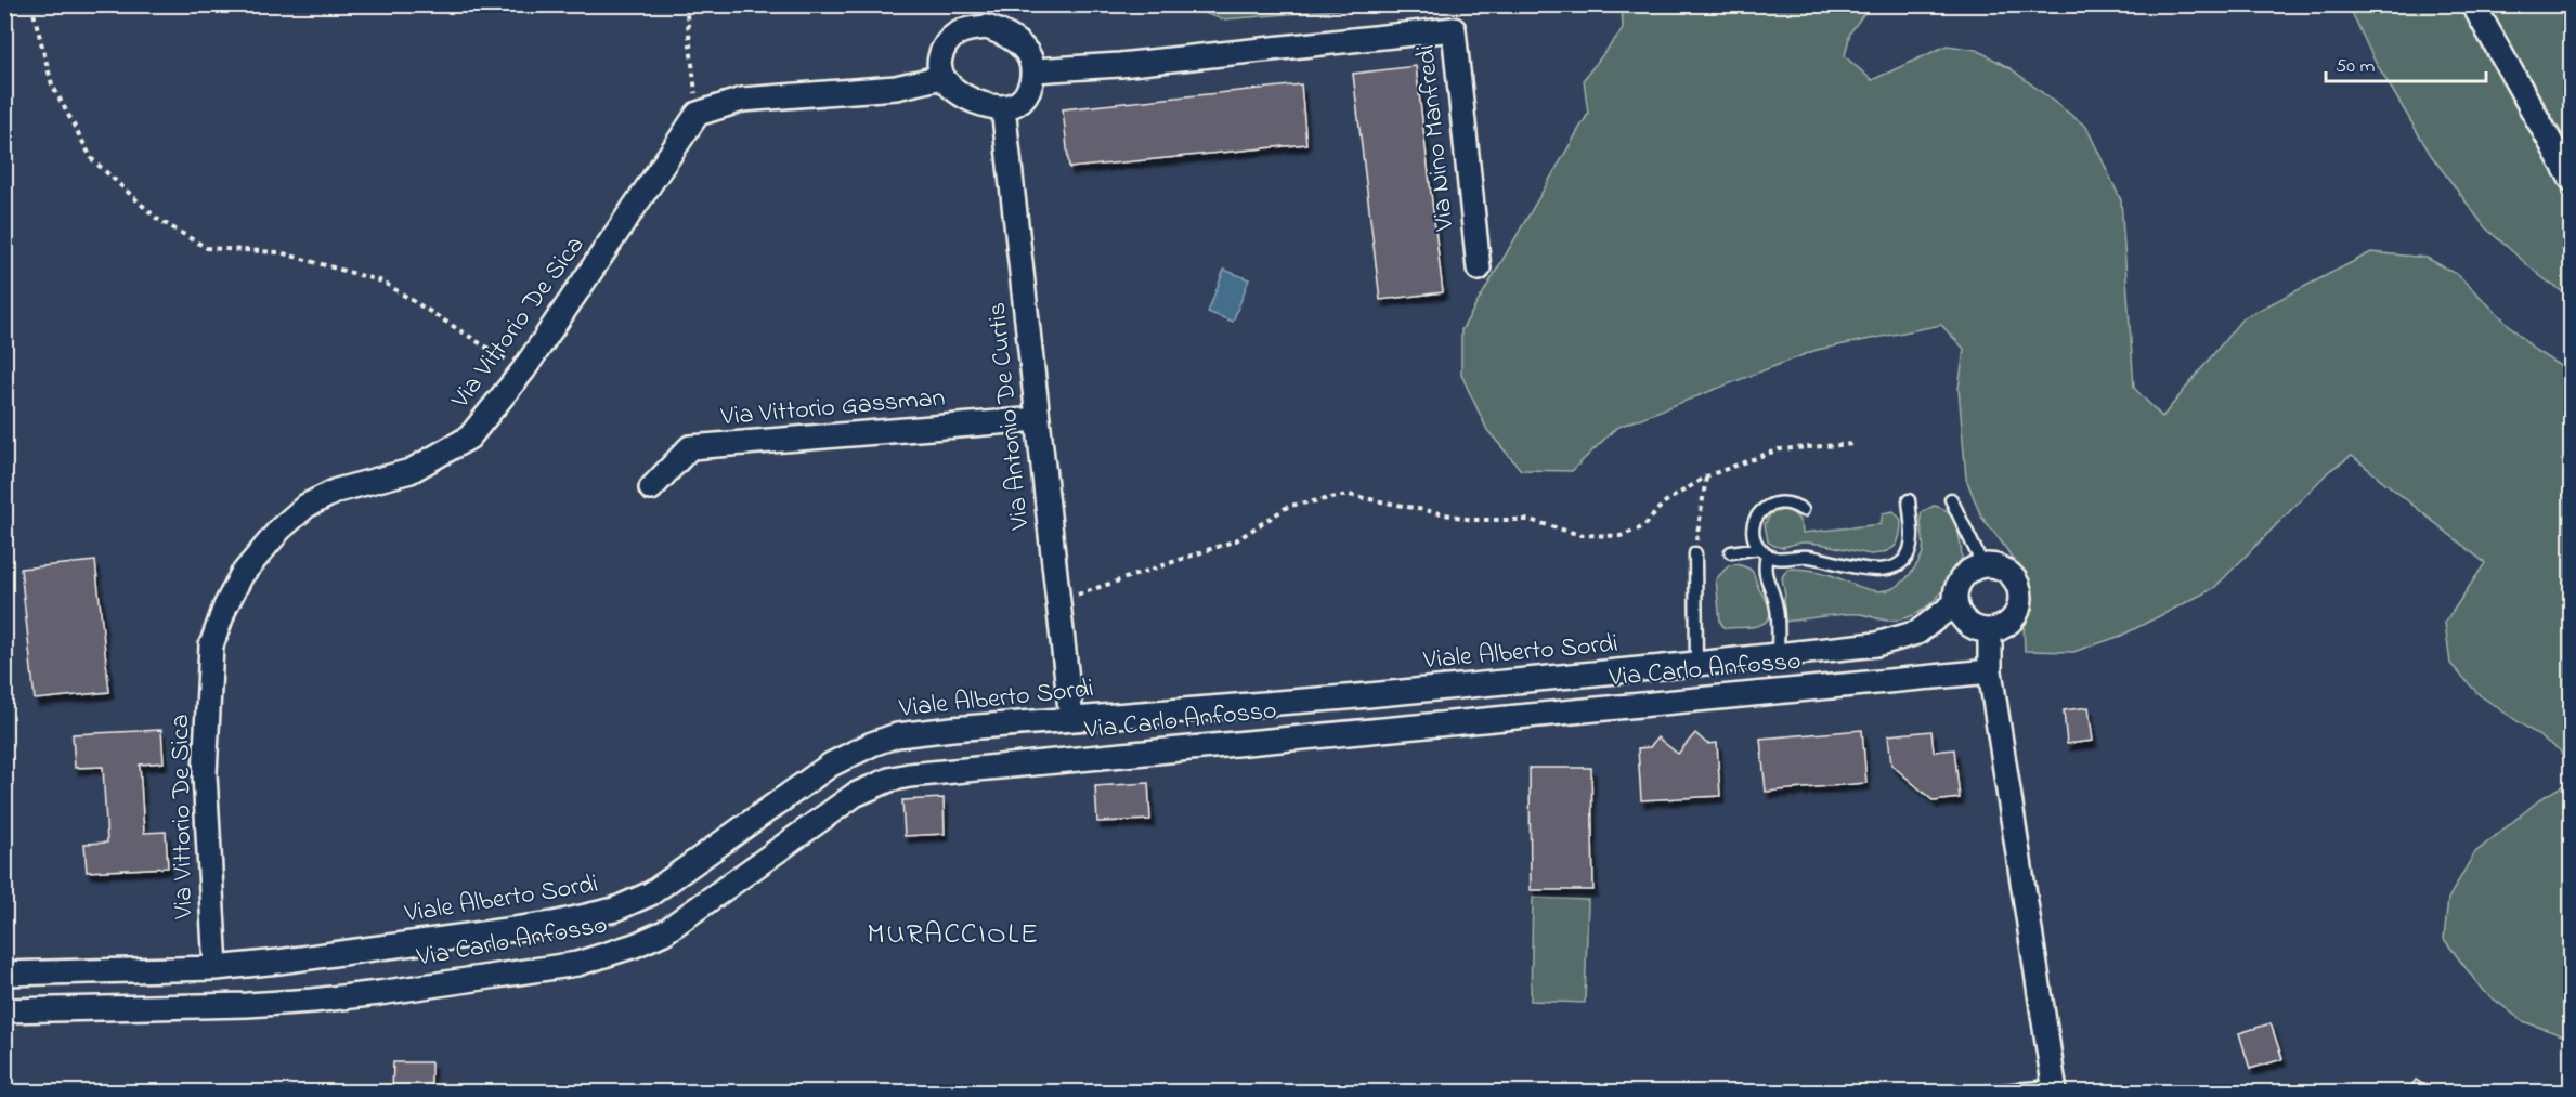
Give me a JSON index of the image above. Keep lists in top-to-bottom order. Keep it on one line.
{"streets":{"street":["Via Nino Manfredi","Via Vittorio De Sica","Via Vittorio Gassman","Via Antonio De Curtis","Viale Alberto Sordi","Via Carlo Anfosso"]},"crossings":[["Via Nino Manfredi","Via Antonio De Curtis"],["Via Vittorio De Sica","Viale Alberto Sordi"],["Via Vittorio Gassman","Via Antonio De Curtis"],["Via Antonio De Curtis","Viale Alberto Sordi"]],"districts":["MURACCIOLE"],"scale_bar":"50 m"}
